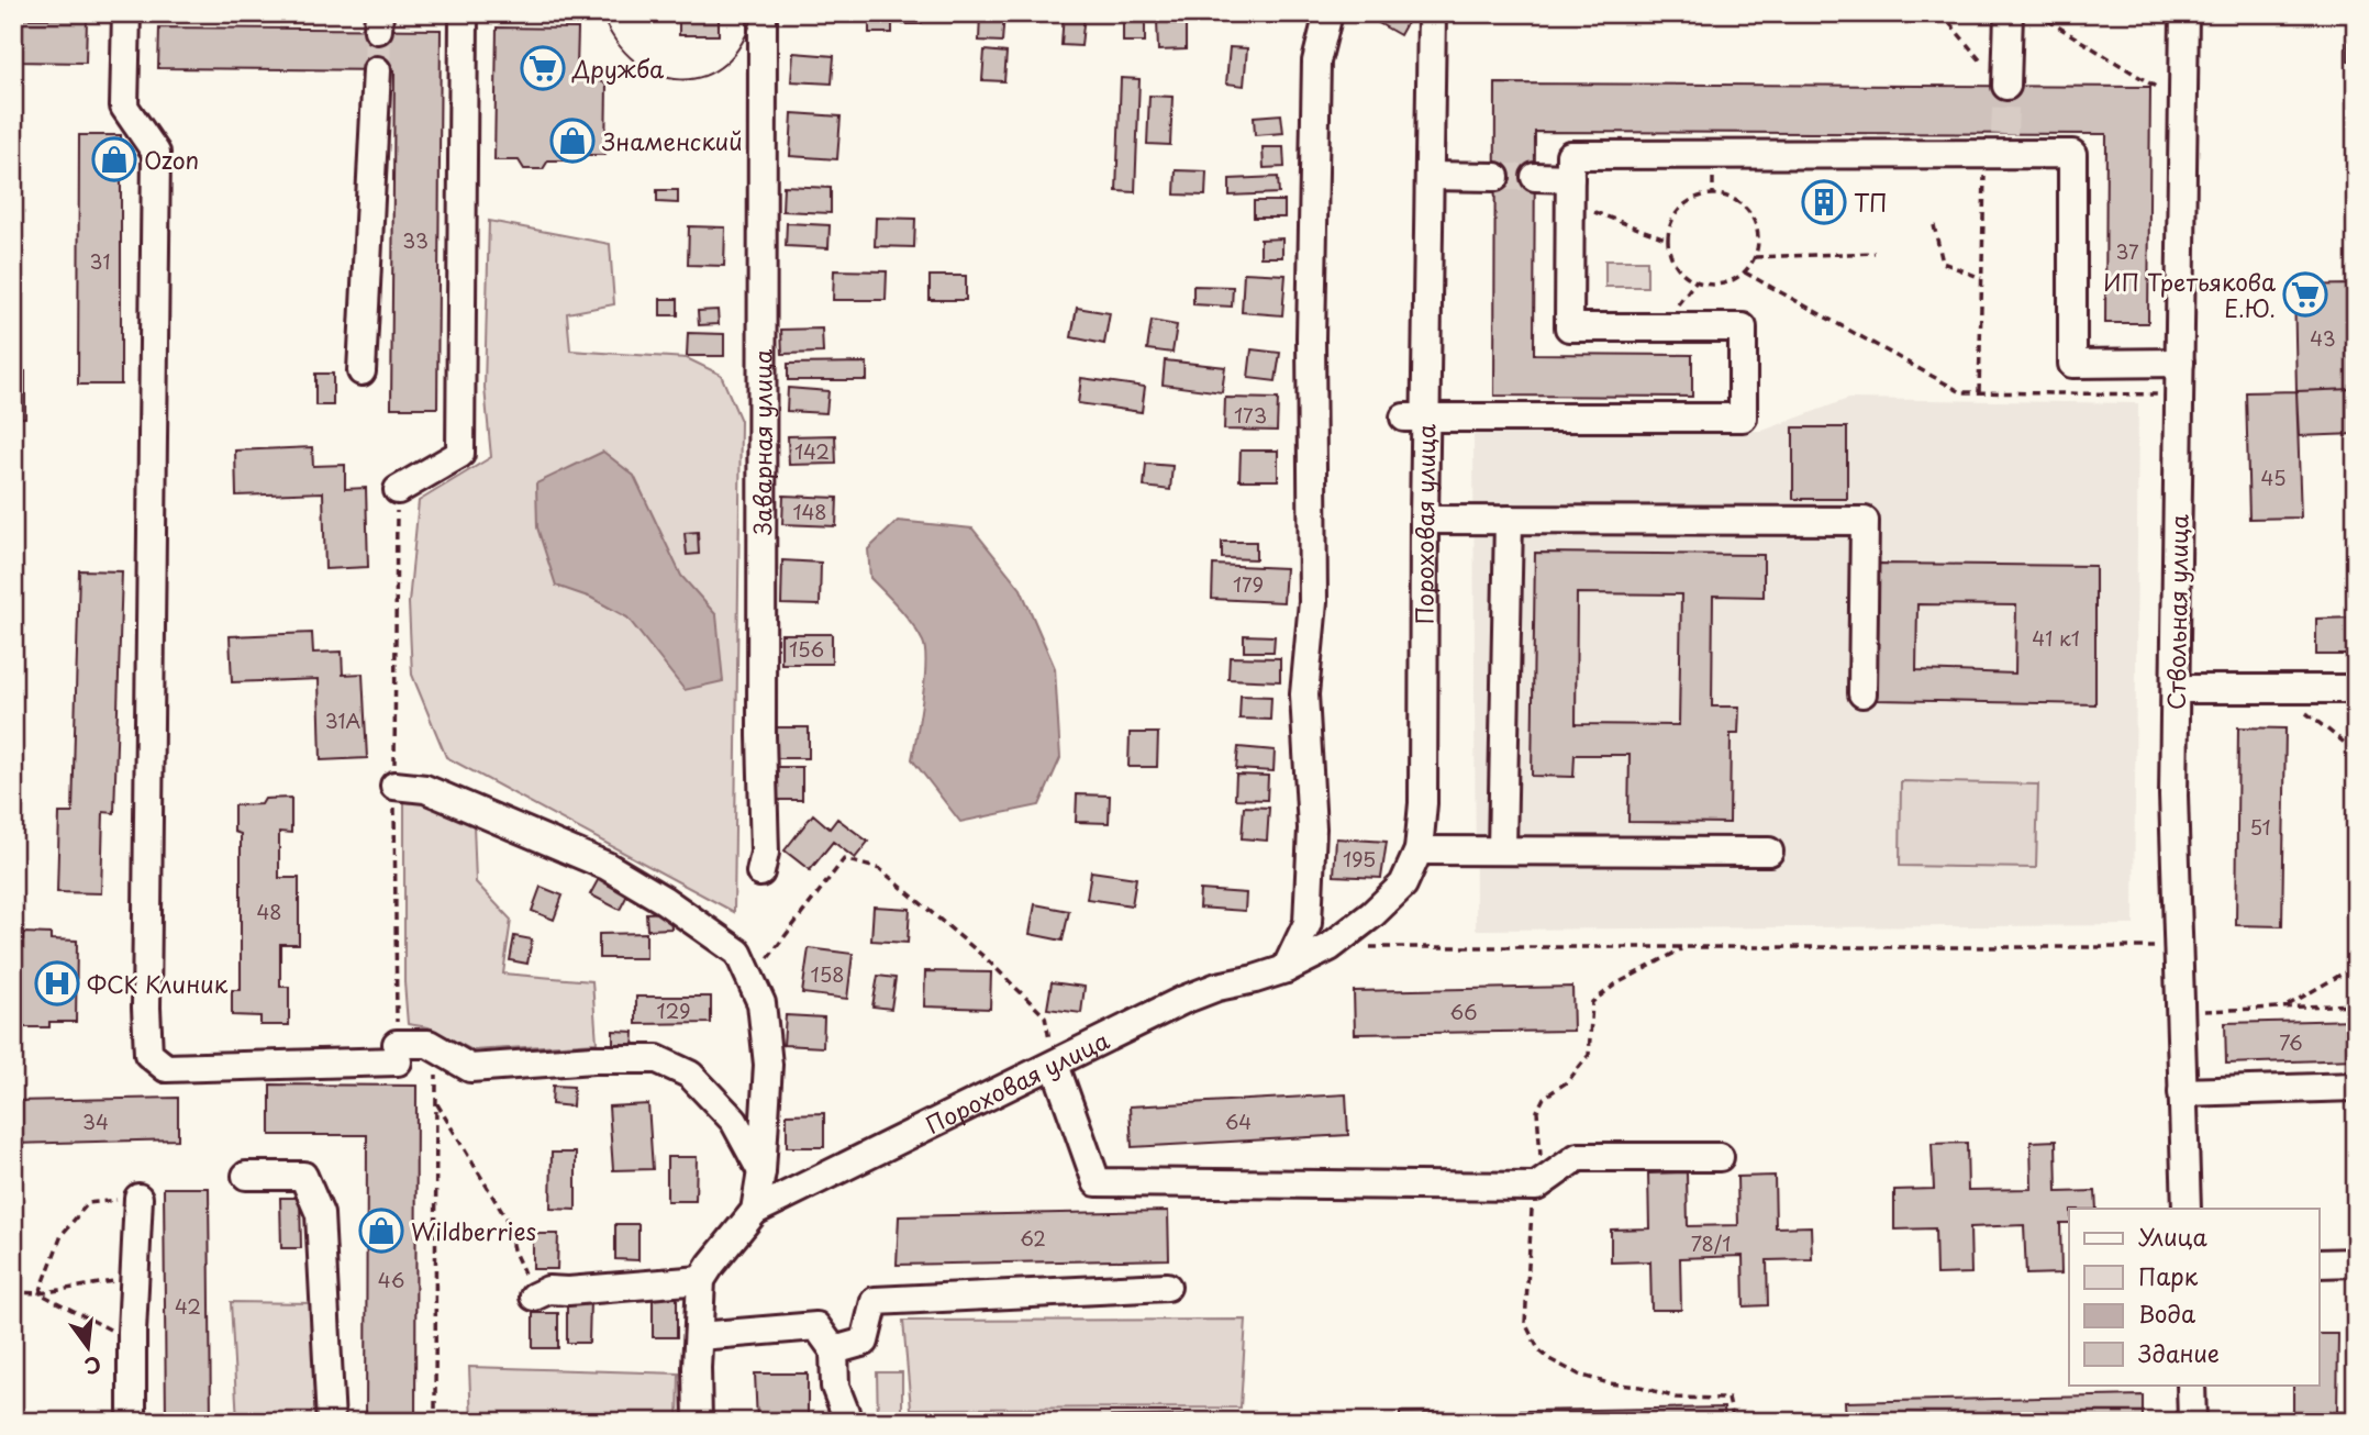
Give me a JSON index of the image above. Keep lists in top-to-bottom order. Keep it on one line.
{"streets":{"street":["Заварная улица","Пороховая улица","Ствольная улица"]},"places":{"supermarket":["Дружба","ИП Третьякова Е.Ю."],"shop":["Знаменский","Ozon","Wildberries"],"building":["ТП"],"hospital":["ФСК Клиник"]},"house_numbers":["33","37","31","43","173","142","45","148","179","41 к1","156","31А","51","195","48","158","129","66","76","34","64","62","78/1","46","42"],"legend":["Улица","Парк","Вода","Здание"],"north":"bottom"}
